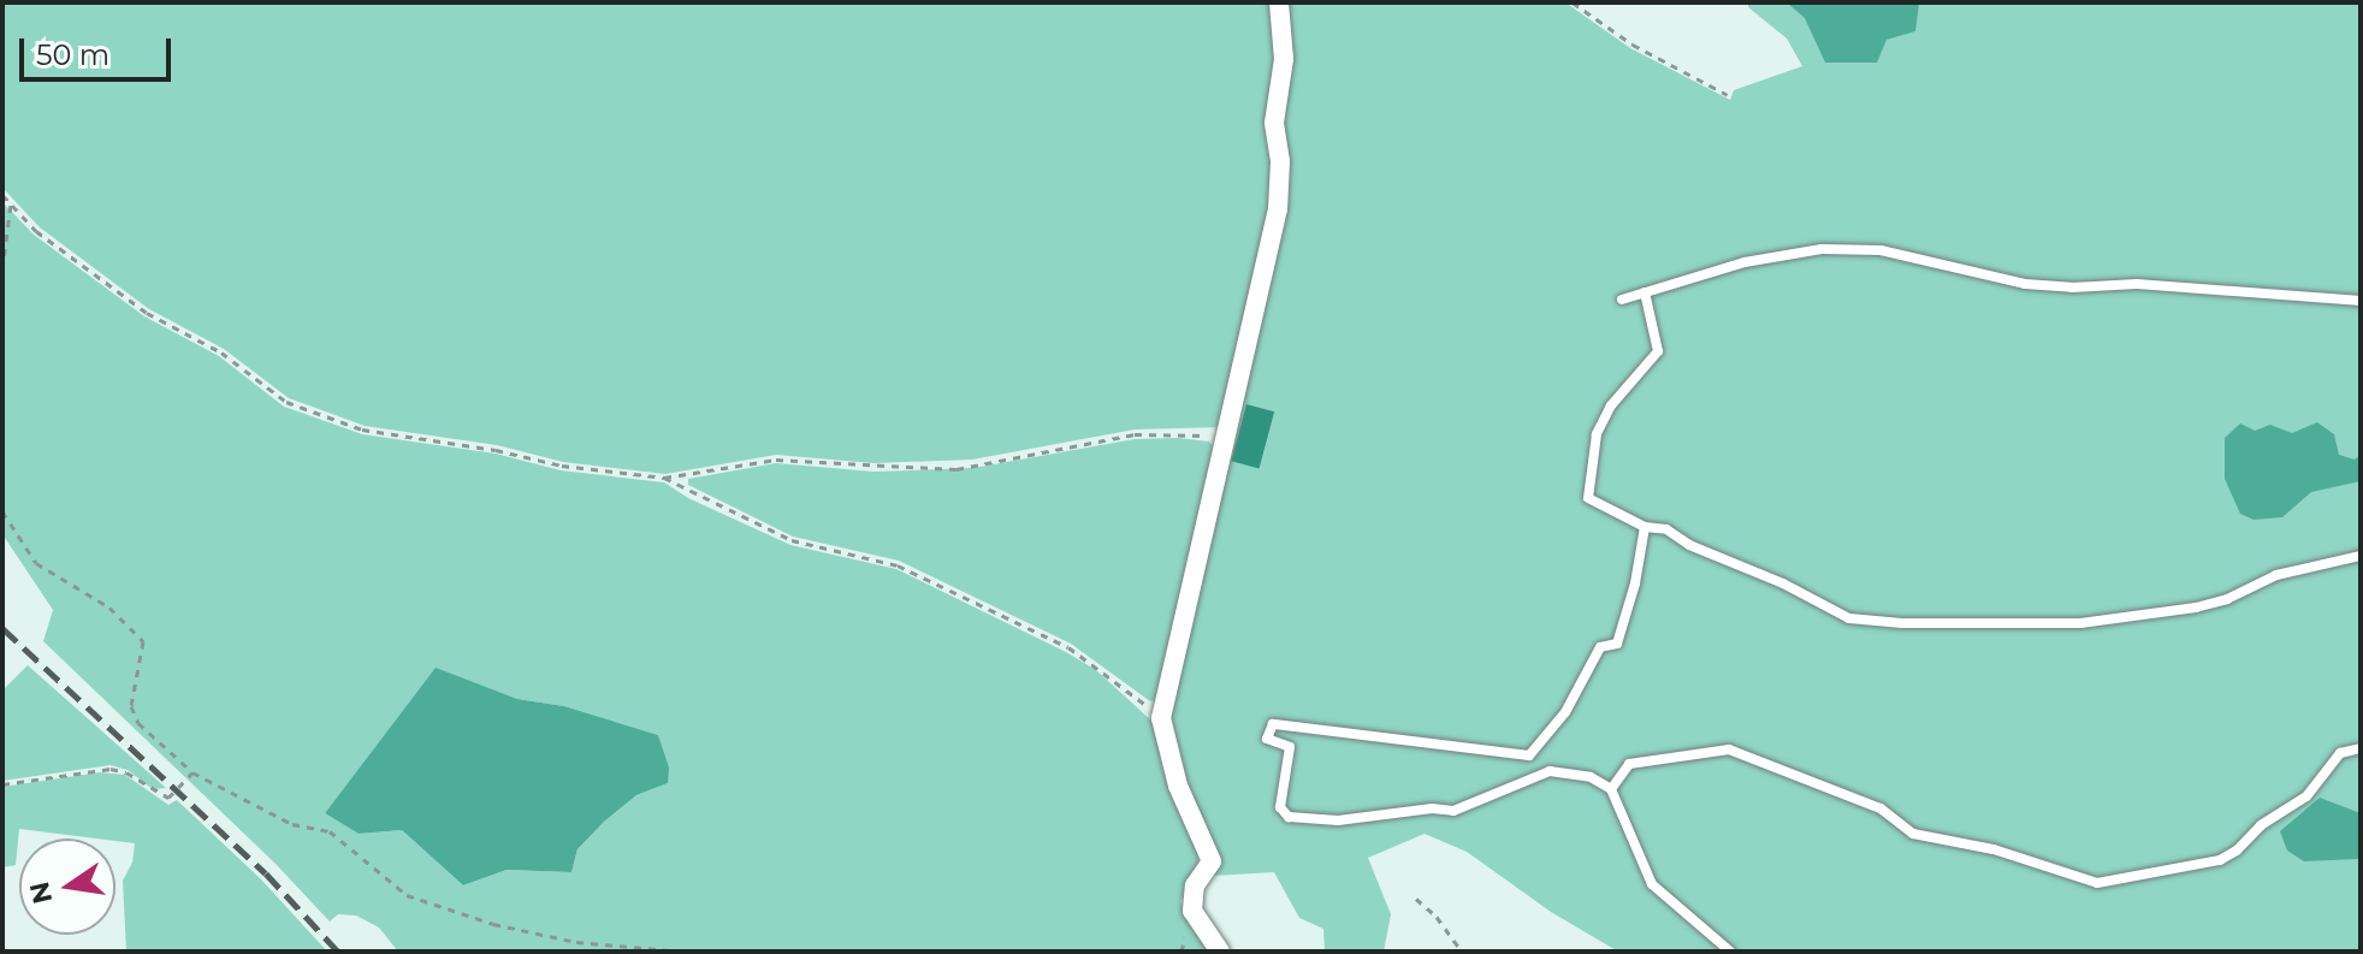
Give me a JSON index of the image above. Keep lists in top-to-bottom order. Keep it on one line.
{"scale_bar":"50 m","north":"left"}
